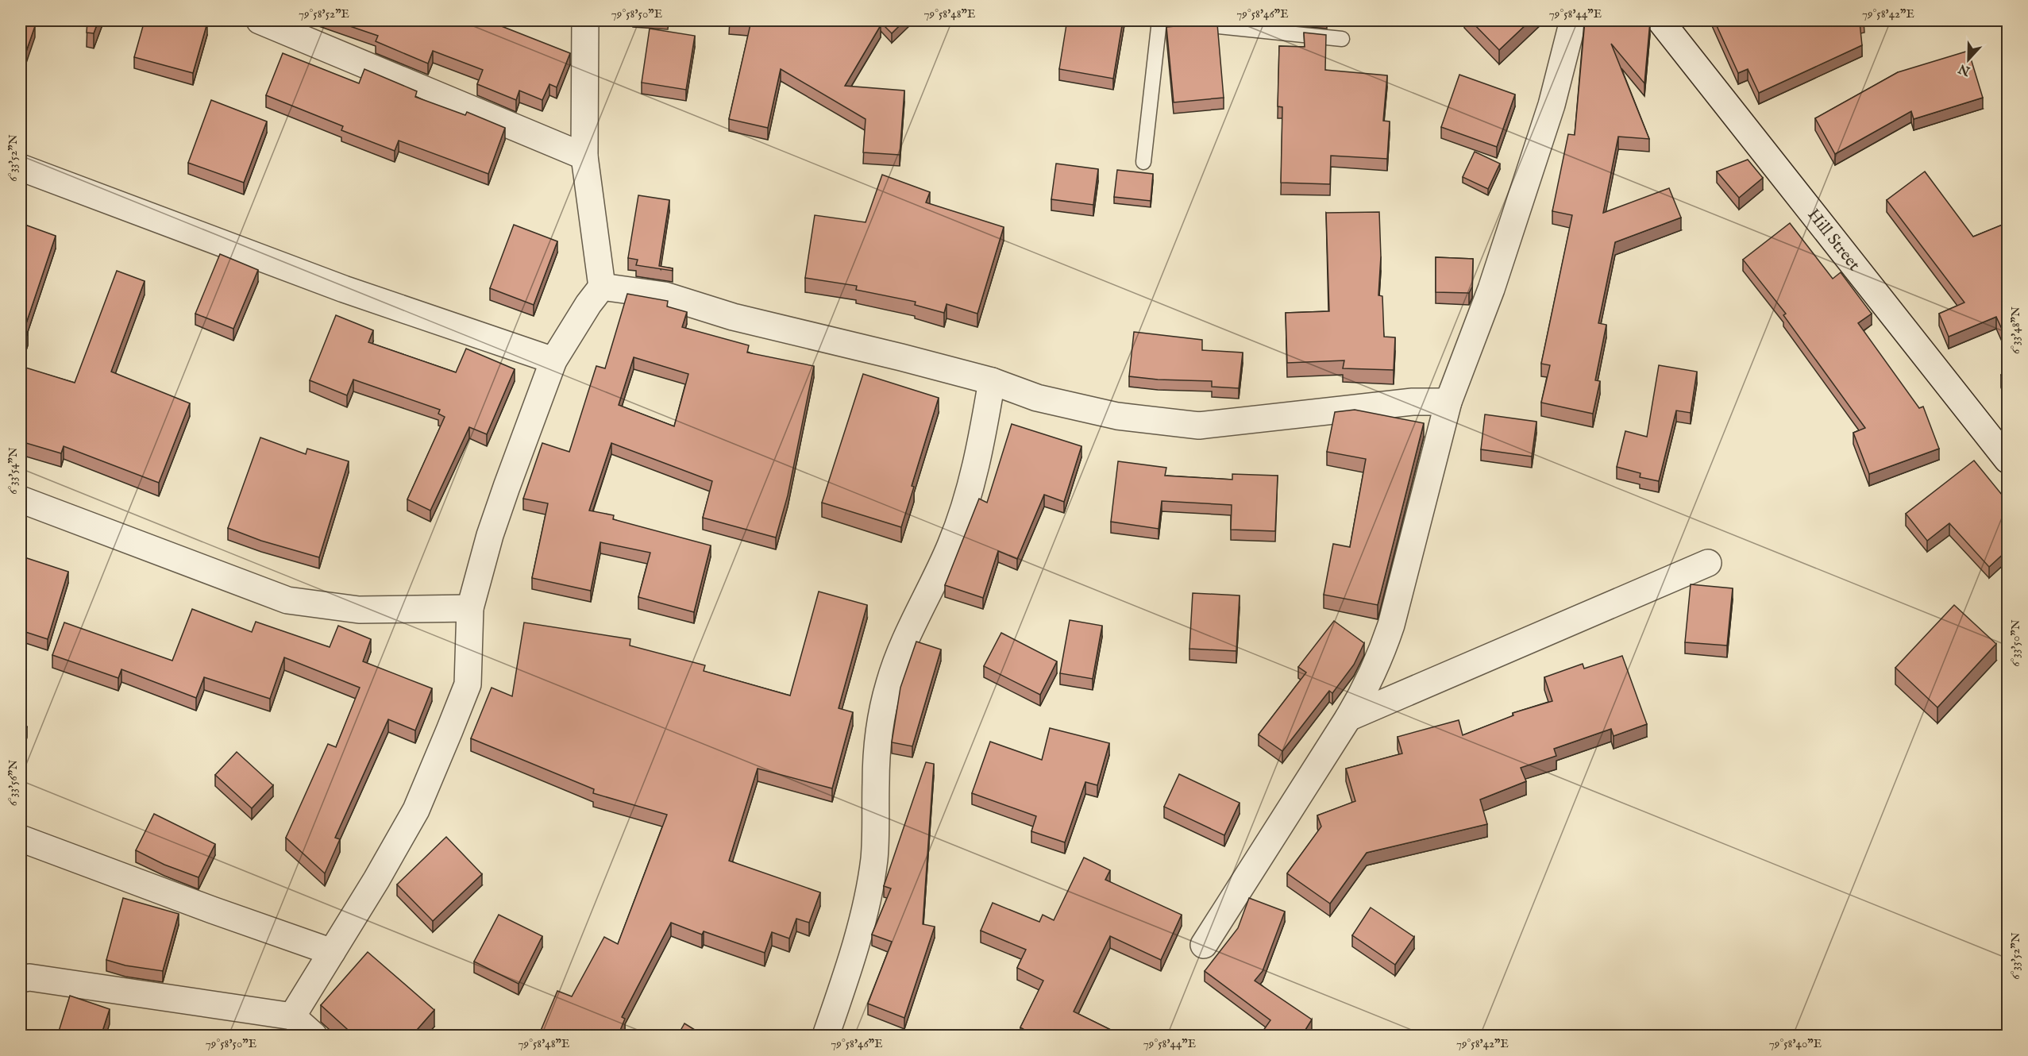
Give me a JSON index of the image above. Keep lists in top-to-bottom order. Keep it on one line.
{"streets":{"street":["Hill Street"]},"north":"bottom","coordinates":["79°58'52\"E","79°58'50\"E","79°58'48\"E","79°58'46\"E","79°58'44\"E","79°58'42\"E","6°33'52\"N","6°33'48\"N","6°33'54\"N","6°33'50\"N","6°33'56\"N","79°58'40\"E"]}
